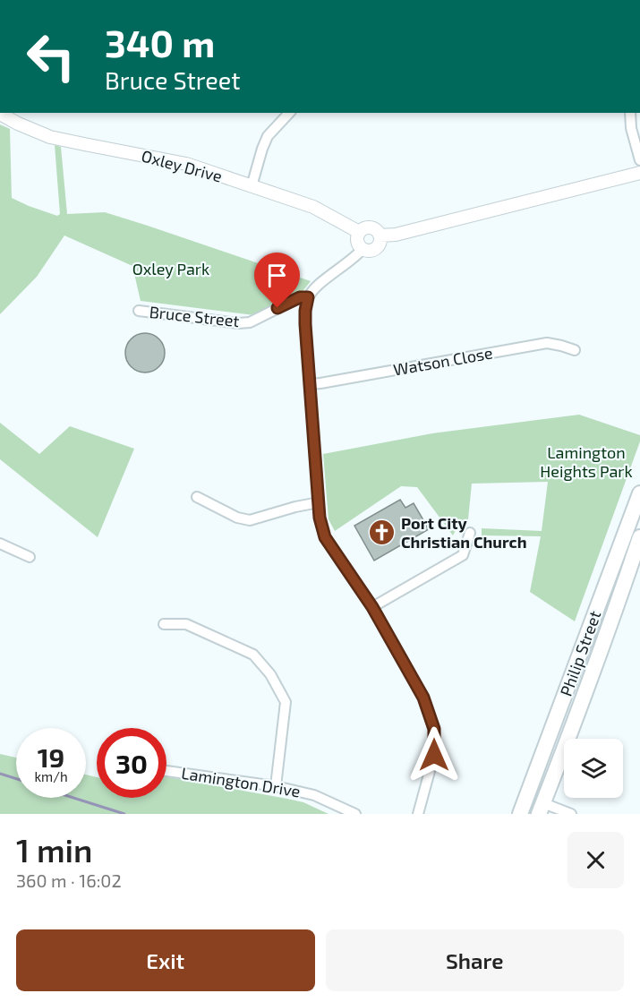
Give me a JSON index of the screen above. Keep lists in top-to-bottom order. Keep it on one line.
{"streets":{"main road":["Philip Street"],"street":["Oxley Drive","Bruce Street","Watson Close","Lamington Drive"]},"parks":["Oxley Park","Lamington Heights Park"],"places":{"church":["Port City Christian Church"]},"page":{"turn":["340 m","Bruce Street"],"speed":"19 km/h","limit":"30","heading":["1 min","360 m · 16:02"],"buttons":["Exit","Share"]}}
